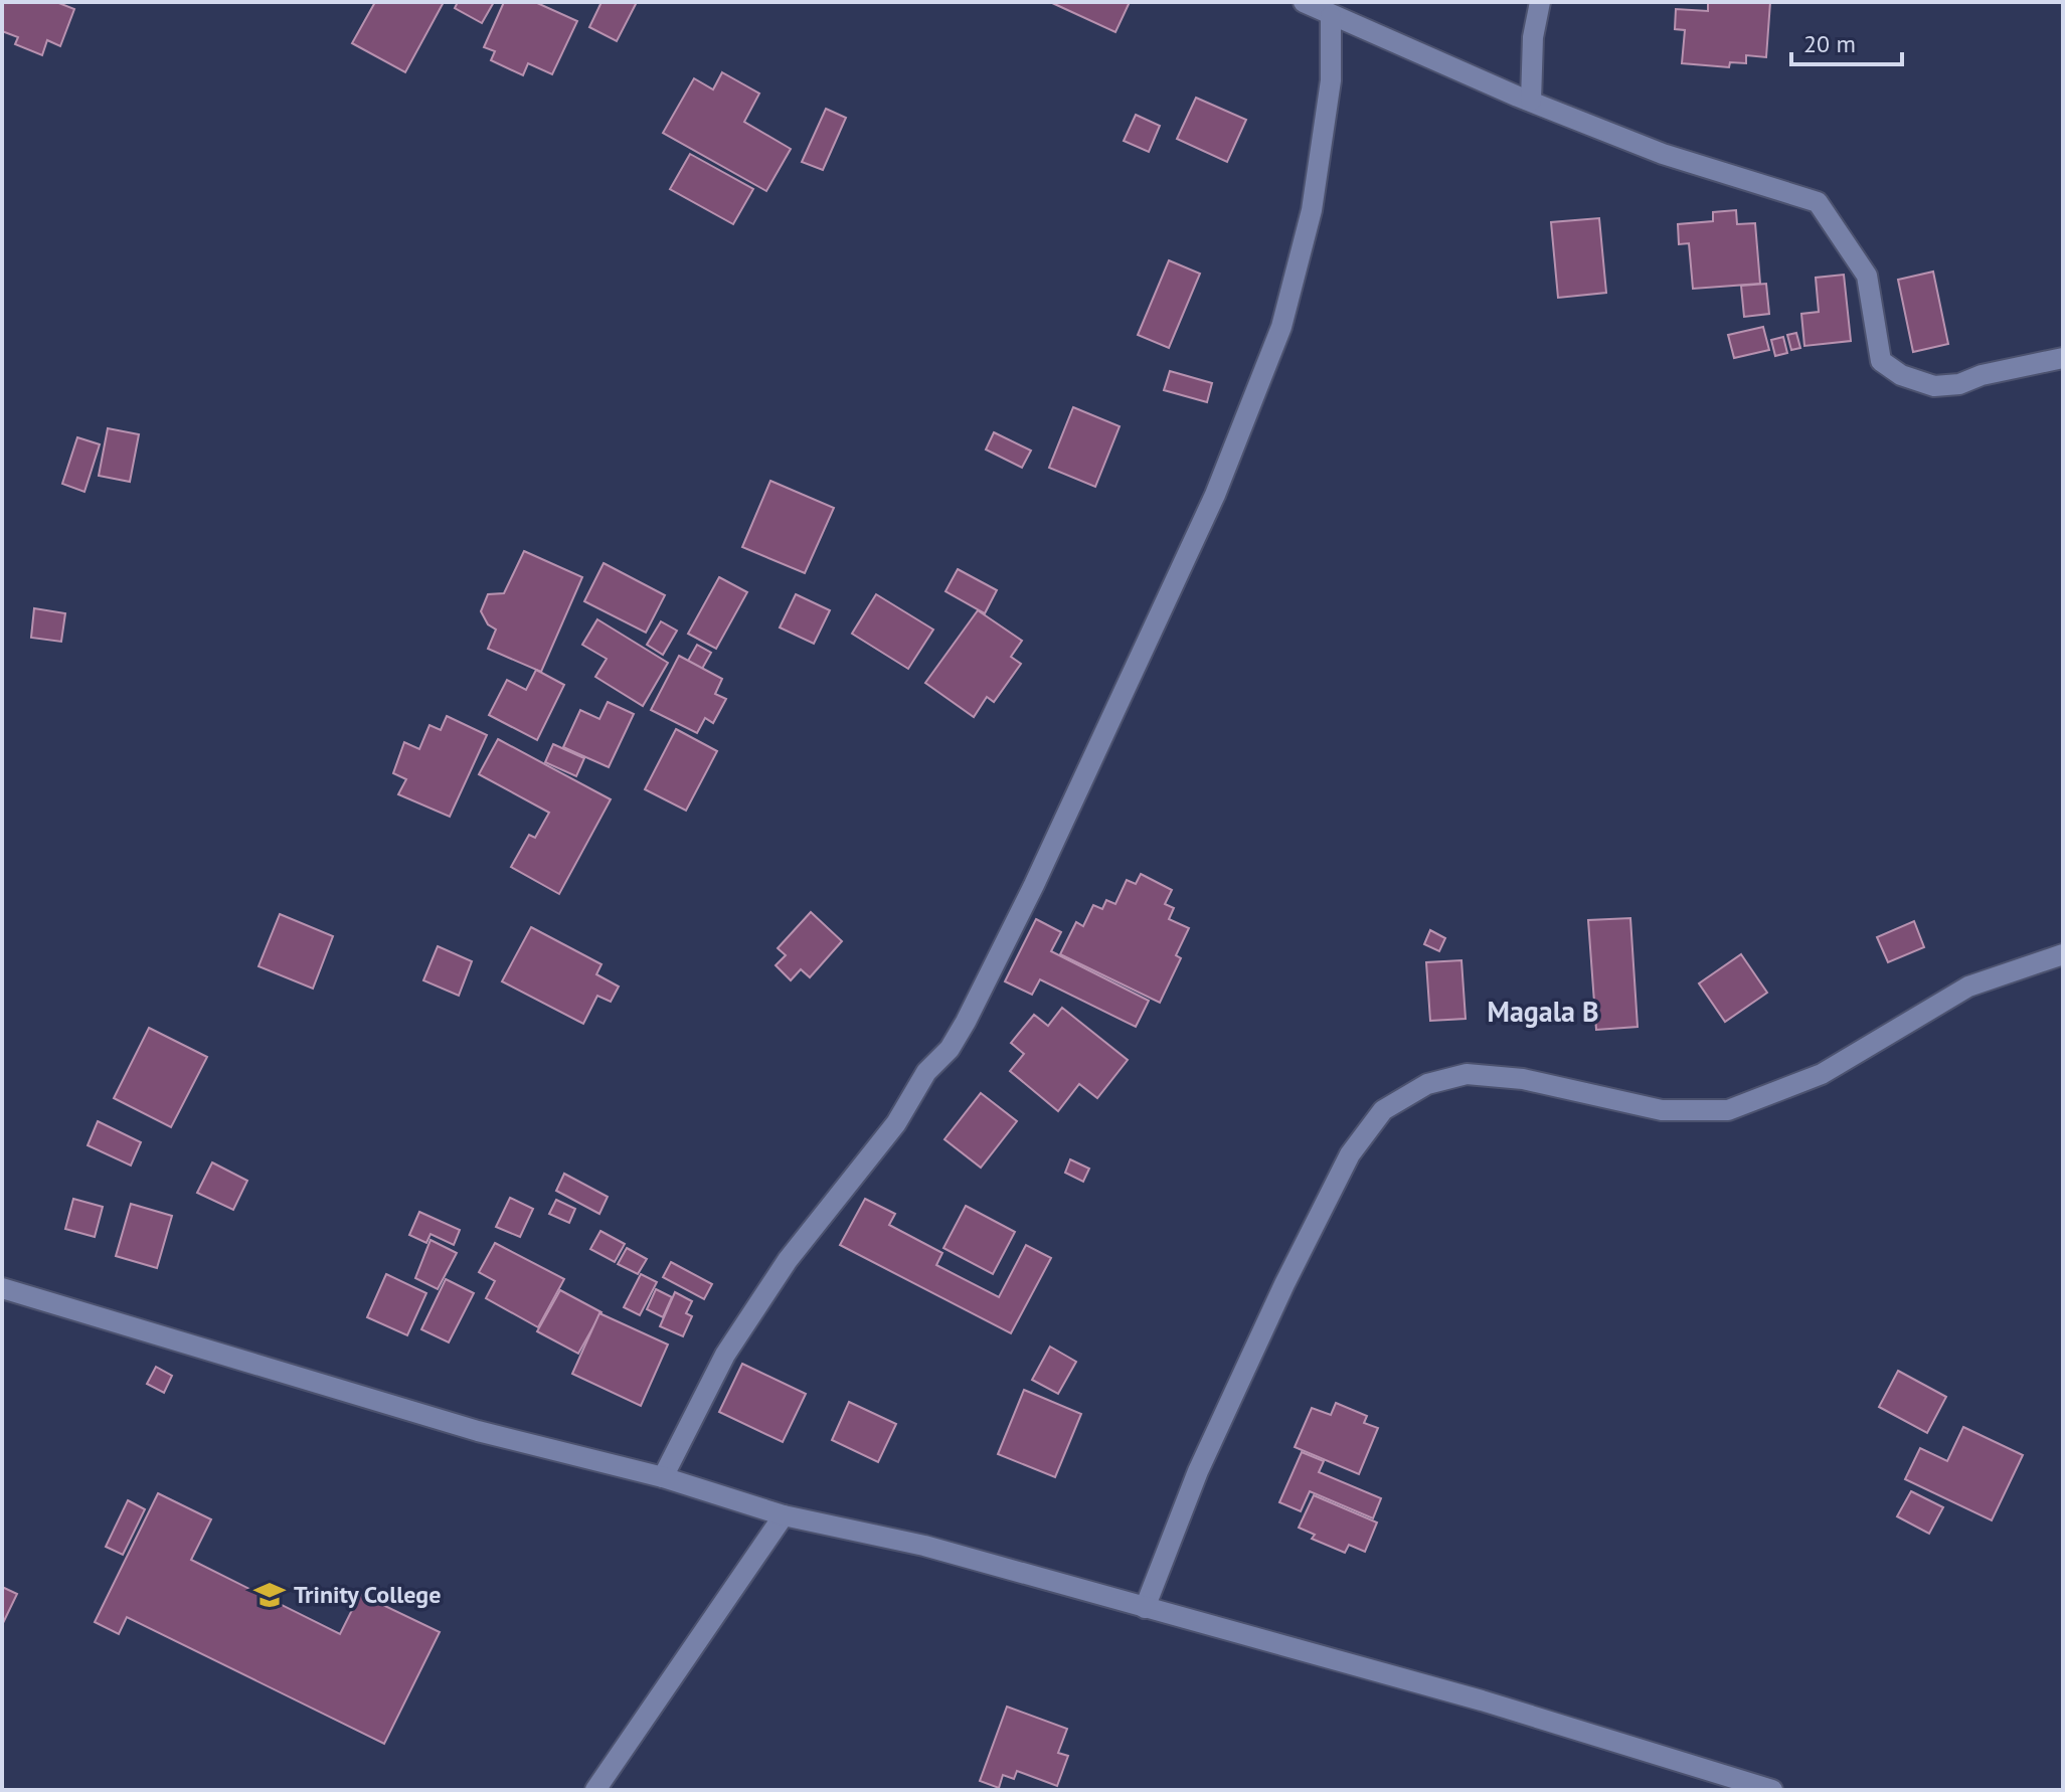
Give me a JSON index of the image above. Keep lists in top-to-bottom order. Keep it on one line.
{"districts":["Magala B"],"places":{"school or university":["Trinity College"]},"scale_bar":"20 m"}
